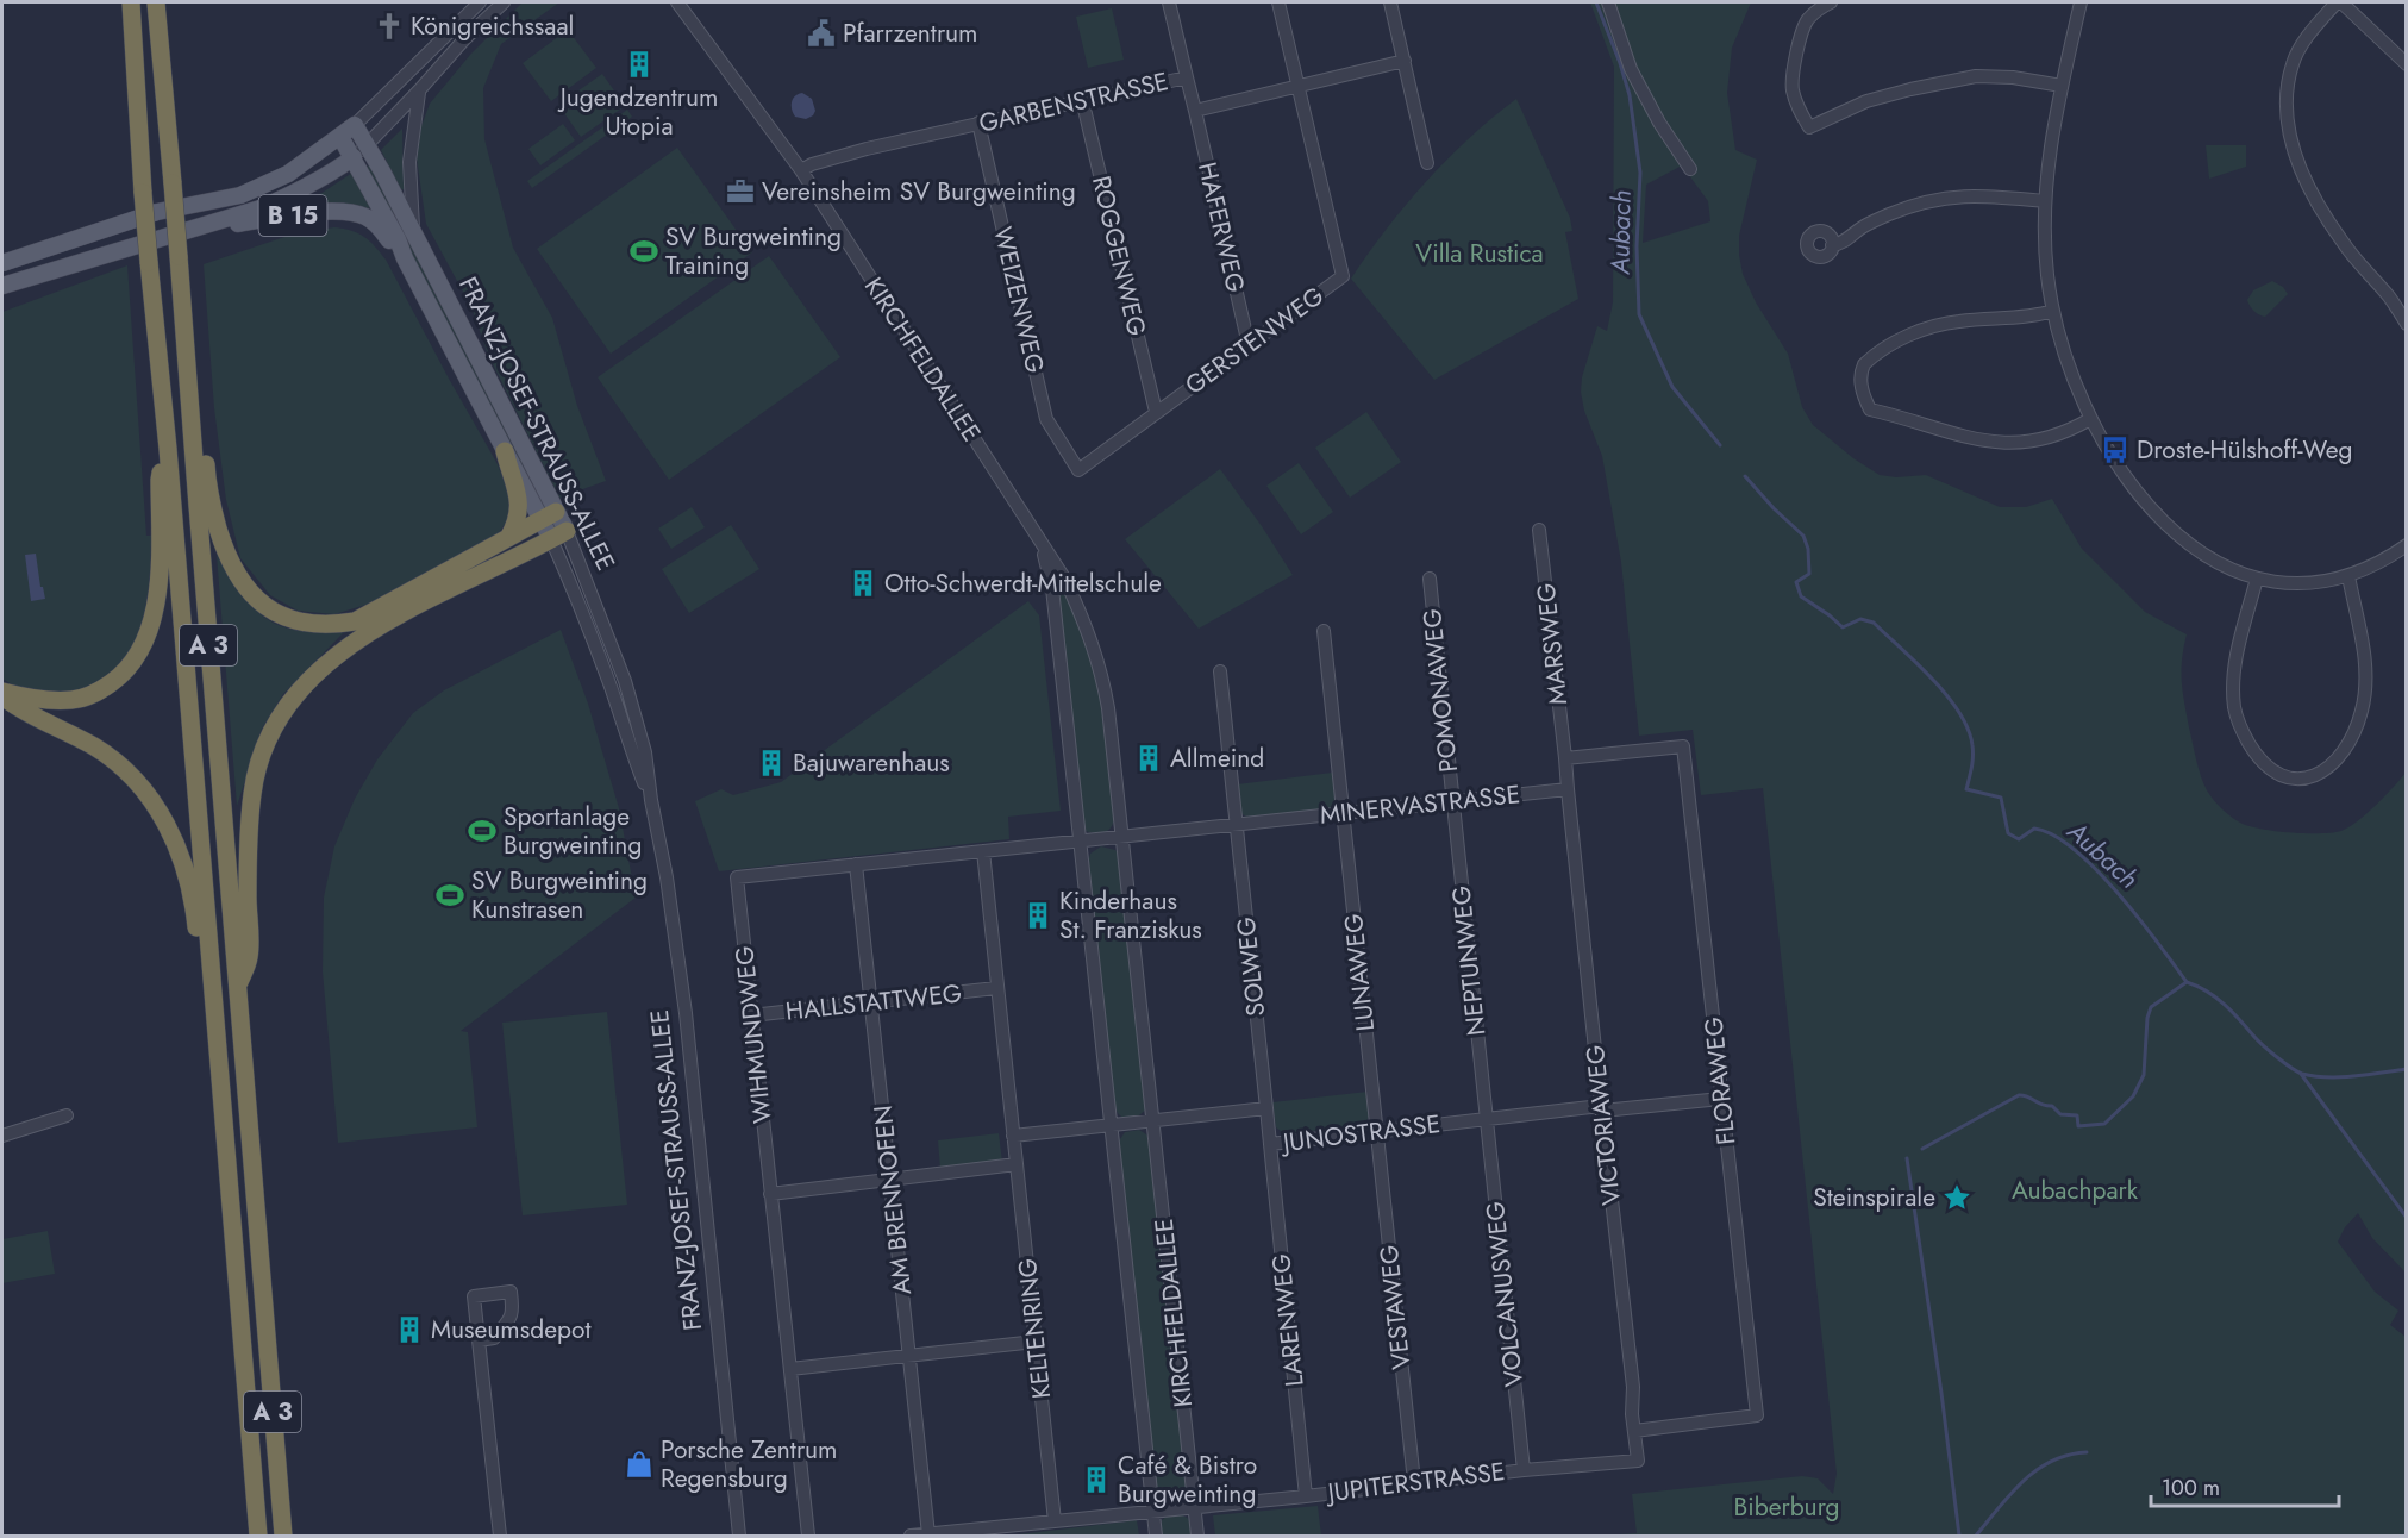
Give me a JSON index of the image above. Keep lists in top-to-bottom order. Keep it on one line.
{"streets":{"highway":["A 3"],"main road":["B 15","FRANZ-JOSEF-STRAUSS-ALLEE"],"street":["GARBENSTRASSE","HAFERWEG","ROGGENWEG","WEIZENWEG","GERSTENWEG","KIRCHFELDALLEE","MARSWEG","POMONAWEG","MINERVASTRASSE","NEPTUNWEG","SOLWEG","LUNAWEG","HALLSTATTWEG","WIHMUNDWEG","FLORAWEG","VICTORIAWEG","JUNOSTRASSE","AM BRENNOFEN","VOLCANUSWEG","VESTAWEG","LARENWEG","KELTENRING","JUPITERSTRASSE"]},"crossings":[["GARBENSTRASSE","HAFERWEG"],["GARBENSTRASSE","ROGGENWEG"],["GARBENSTRASSE","WEIZENWEG"],["GARBENSTRASSE","GERSTENWEG"],["GARBENSTRASSE","KIRCHFELDALLEE"],["B 15","FRANZ-JOSEF-STRAUSS-ALLEE"],["HAFERWEG","GERSTENWEG"],["ROGGENWEG","GERSTENWEG"],["WEIZENWEG","GERSTENWEG"],["KIRCHFELDALLEE","MINERVASTRASSE"],["KIRCHFELDALLEE","WIHMUNDWEG"],["KIRCHFELDALLEE","JUNOSTRASSE"],["KIRCHFELDALLEE","JUPITERSTRASSE"],["FRANZ-JOSEF-STRAUSS-ALLEE","A 3"],["MARSWEG","FLORAWEG"],["POMONAWEG","MINERVASTRASSE"],["POMONAWEG","NEPTUNWEG"],["MINERVASTRASSE","NEPTUNWEG"],["MINERVASTRASSE","SOLWEG"],["MINERVASTRASSE","LUNAWEG"],["MINERVASTRASSE","VICTORIAWEG"],["NEPTUNWEG","JUNOSTRASSE"],["NEPTUNWEG","VOLCANUSWEG"],["SOLWEG","JUNOSTRASSE"],["LUNAWEG","JUNOSTRASSE"],["LUNAWEG","VESTAWEG"],["HALLSTATTWEG","WIHMUNDWEG"],["HALLSTATTWEG","AM BRENNOFEN"],["HALLSTATTWEG","KELTENRING"],["WIHMUNDWEG","AM BRENNOFEN"],["WIHMUNDWEG","KELTENRING"],["FLORAWEG","VICTORIAWEG"],["FLORAWEG","JUNOSTRASSE"],["VICTORIAWEG","JUNOSTRASSE"],["VICTORIAWEG","JUPITERSTRASSE"],["JUNOSTRASSE","VOLCANUSWEG"],["JUNOSTRASSE","VESTAWEG"],["JUNOSTRASSE","LARENWEG"],["VOLCANUSWEG","JUPITERSTRASSE"],["VESTAWEG","JUPITERSTRASSE"],["LARENWEG","JUPITERSTRASSE"]],"water":["Aubach"],"parks":["Villa Rustica","Aubachpark","Biberburg"],"places":{"church":["Königreichssaal"],"public building":["Pfarrzentrum"],"building":["Jugendzentrum Utopia","Otto-Schwerdt-Mittelschule","Allmeind","Bajuwarenhaus","Kinderhaus St. Franziskus","Museumsdepot","Café & Bistro Burgweinting"],"office":["Vereinsheim SV Burgweinting"],"sports":["SV Burgweinting Training","Sportanlage Burgweinting","SV Burgweinting Kunstrasen"],"bus stop":["Droste-Hülshoff-Weg"],"place":["Steinspirale"],"shop":["Porsche Zentrum Regensburg"]},"scale_bar":"100 m"}
